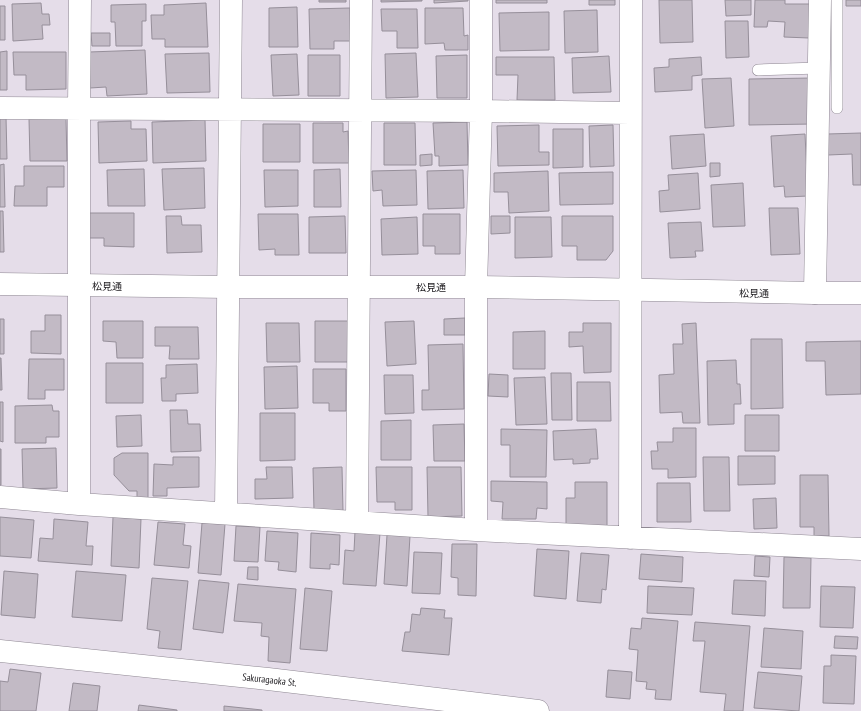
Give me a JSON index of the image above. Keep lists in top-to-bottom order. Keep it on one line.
{"streets":{"street":["松見通","Sakuragaoka St."]}}
